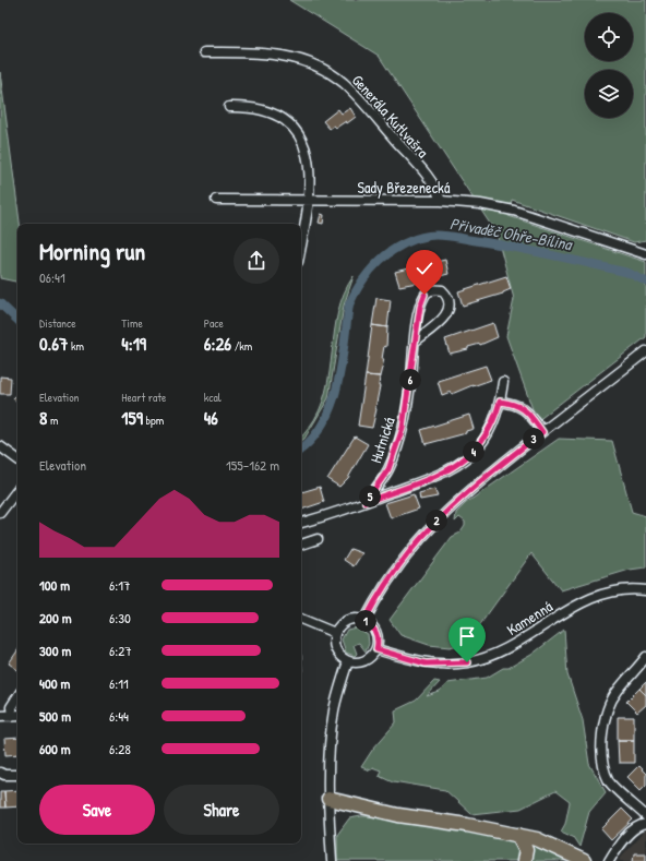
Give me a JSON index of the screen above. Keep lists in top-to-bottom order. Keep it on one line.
{"streets":{"street":["Generála Kutlvašra","Sady Březenecká","Hutnická","Kamenná"]},"crossings":[["Generála Kutlvašra","Sady Březenecká"]],"water":["Přivaděč Ohře-Bílina"],"page":{"heading":["Morning run","06:41"],"stats":[["Distance","0.67 km"],["Time","4:19"],["Pace","6:26 /km"],["Elevation","8 m"],["Heart rate","159 bpm"],["kcal","46"]],"pins":["6","3","4","5","2","1"],"chart":["Elevation","155–162 m"],"list":[{"name":"100 m","note":"6:17"},{"name":"200 m","note":"6:30"},{"name":"300 m","note":"6:27"},{"name":"400 m","note":"6:11"},{"name":"500 m","note":"6:44"},{"name":"600 m","note":"6:28"}],"buttons":["Save","Share"]}}
